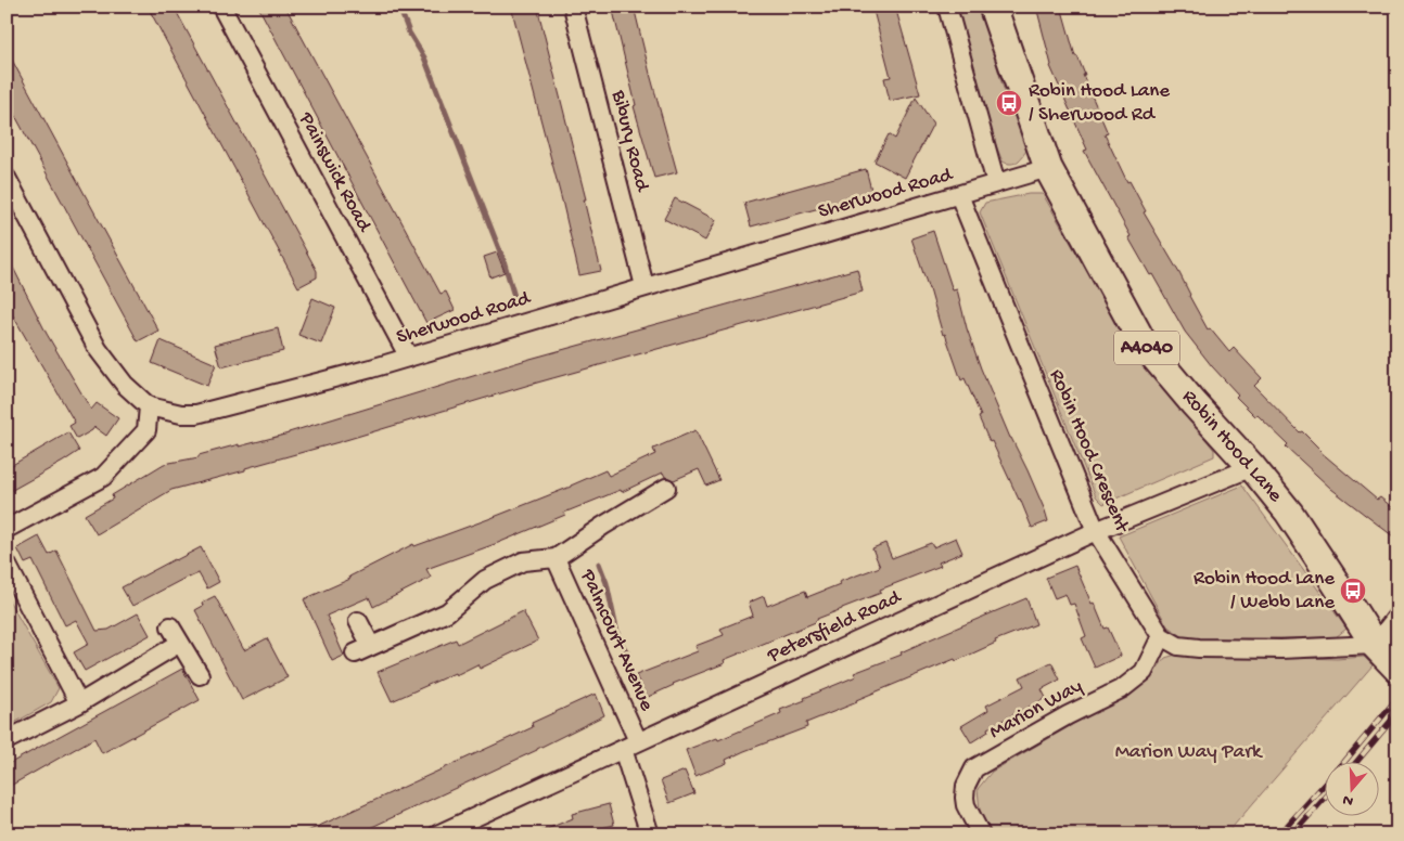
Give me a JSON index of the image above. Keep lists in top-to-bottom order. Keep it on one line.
{"streets":{"main road":["A4040","Robin Hood Lane"],"street":["Bibury Road","Painswick Road","Sherwood Road","Robin Hood Crescent","Petersfield Road","Palmcourt Avenue","Marion Way"]},"crossings":[["Bibury Road","Sherwood Road"],["Painswick Road","Sherwood Road"],["Sherwood Road","Robin Hood Lane"],["Sherwood Road","Robin Hood Crescent"],["Robin Hood Lane","Petersfield Road"],["Robin Hood Crescent","Petersfield Road"],["Robin Hood Crescent","Marion Way"],["Petersfield Road","Palmcourt Avenue"]],"parks":["Marion Way Park"],"places":{"bus stop":["Robin Hood Lane / Sherwood Rd","Robin Hood Lane / Webb Lane"]},"north":"bottom"}
